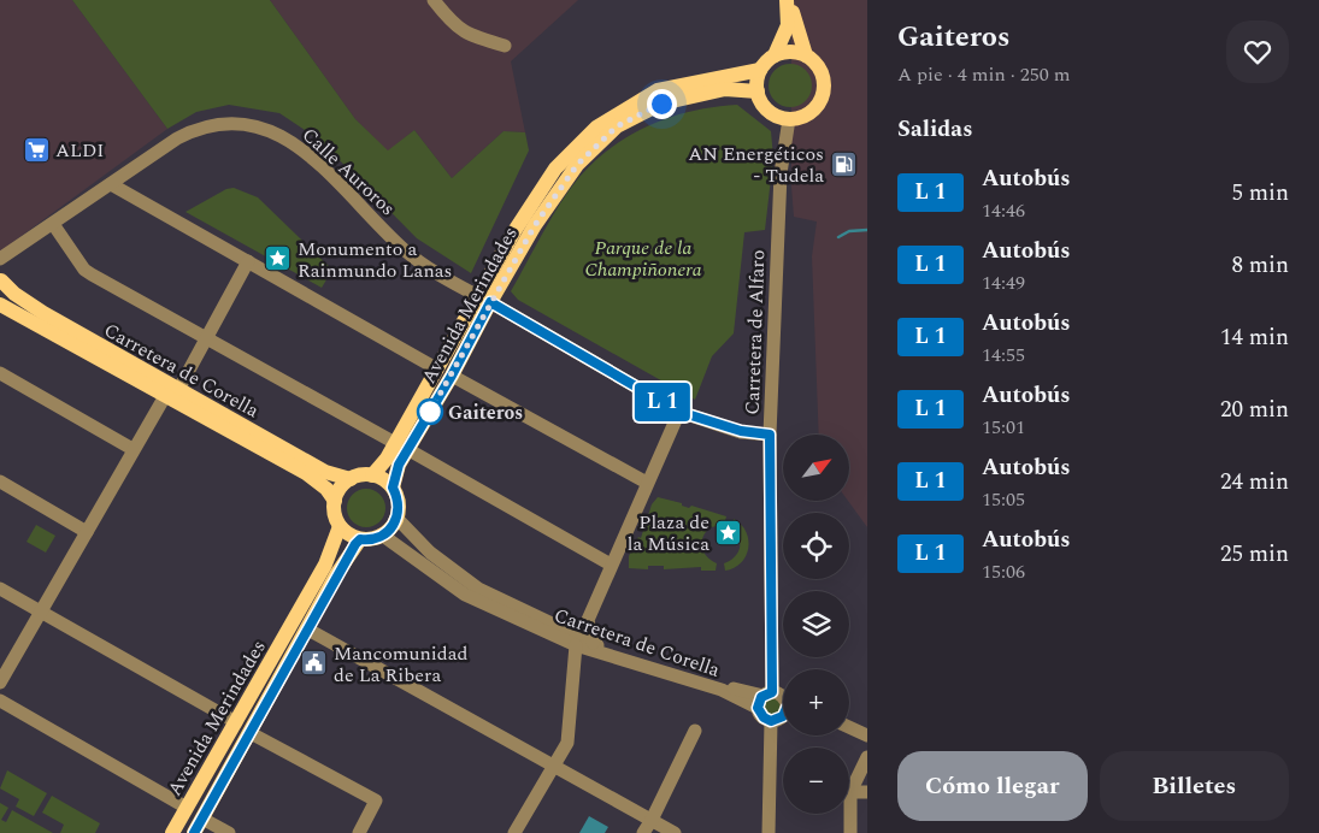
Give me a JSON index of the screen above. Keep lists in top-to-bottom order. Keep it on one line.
{"streets":{"main road":["Avenida Merindades","Carretera de Corella"],"street":["Calle Auroros","Carretera de Alfaro"]},"crossings":[["Calle Auroros","Avenida Merindades"],["Calle Auroros","Carretera de Alfaro"],["Avenida Merindades","Carretera de Alfaro"],["Avenida Merindades","Carretera de Corella"],["Carretera de Alfaro","Carretera de Corella"]],"parks":["Parque de la Champiñonera"],"places":{"supermarket":["ALDI"],"fuel station":["AN Energéticos - Tudela"],"place":["Monumento a Rainmundo Lanas","Plaza de la Música"],"other":["Gaiteros"],"public building":["Mancomunidad de La Ribera"]},"north":"top right","page":{"on_map":"L 1","heading":[["Gaiteros","A pie · 4 min · 250 m"],"Salidas"],"list":[{"mark":"L 1","name":"Autobús","note":"14:46","value":"5 min"},{"mark":"L 1","name":"Autobús","note":"14:49","value":"8 min"},{"mark":"L 1","name":"Autobús","note":"14:55","value":"14 min"},{"mark":"L 1","name":"Autobús","note":"15:01","value":"20 min"},{"mark":"L 1","name":"Autobús","note":"15:05","value":"24 min"},{"mark":"L 1","name":"Autobús","note":"15:06","value":"25 min"}],"map_buttons":["+","−"],"buttons":["Cómo llegar","Billetes"]}}
